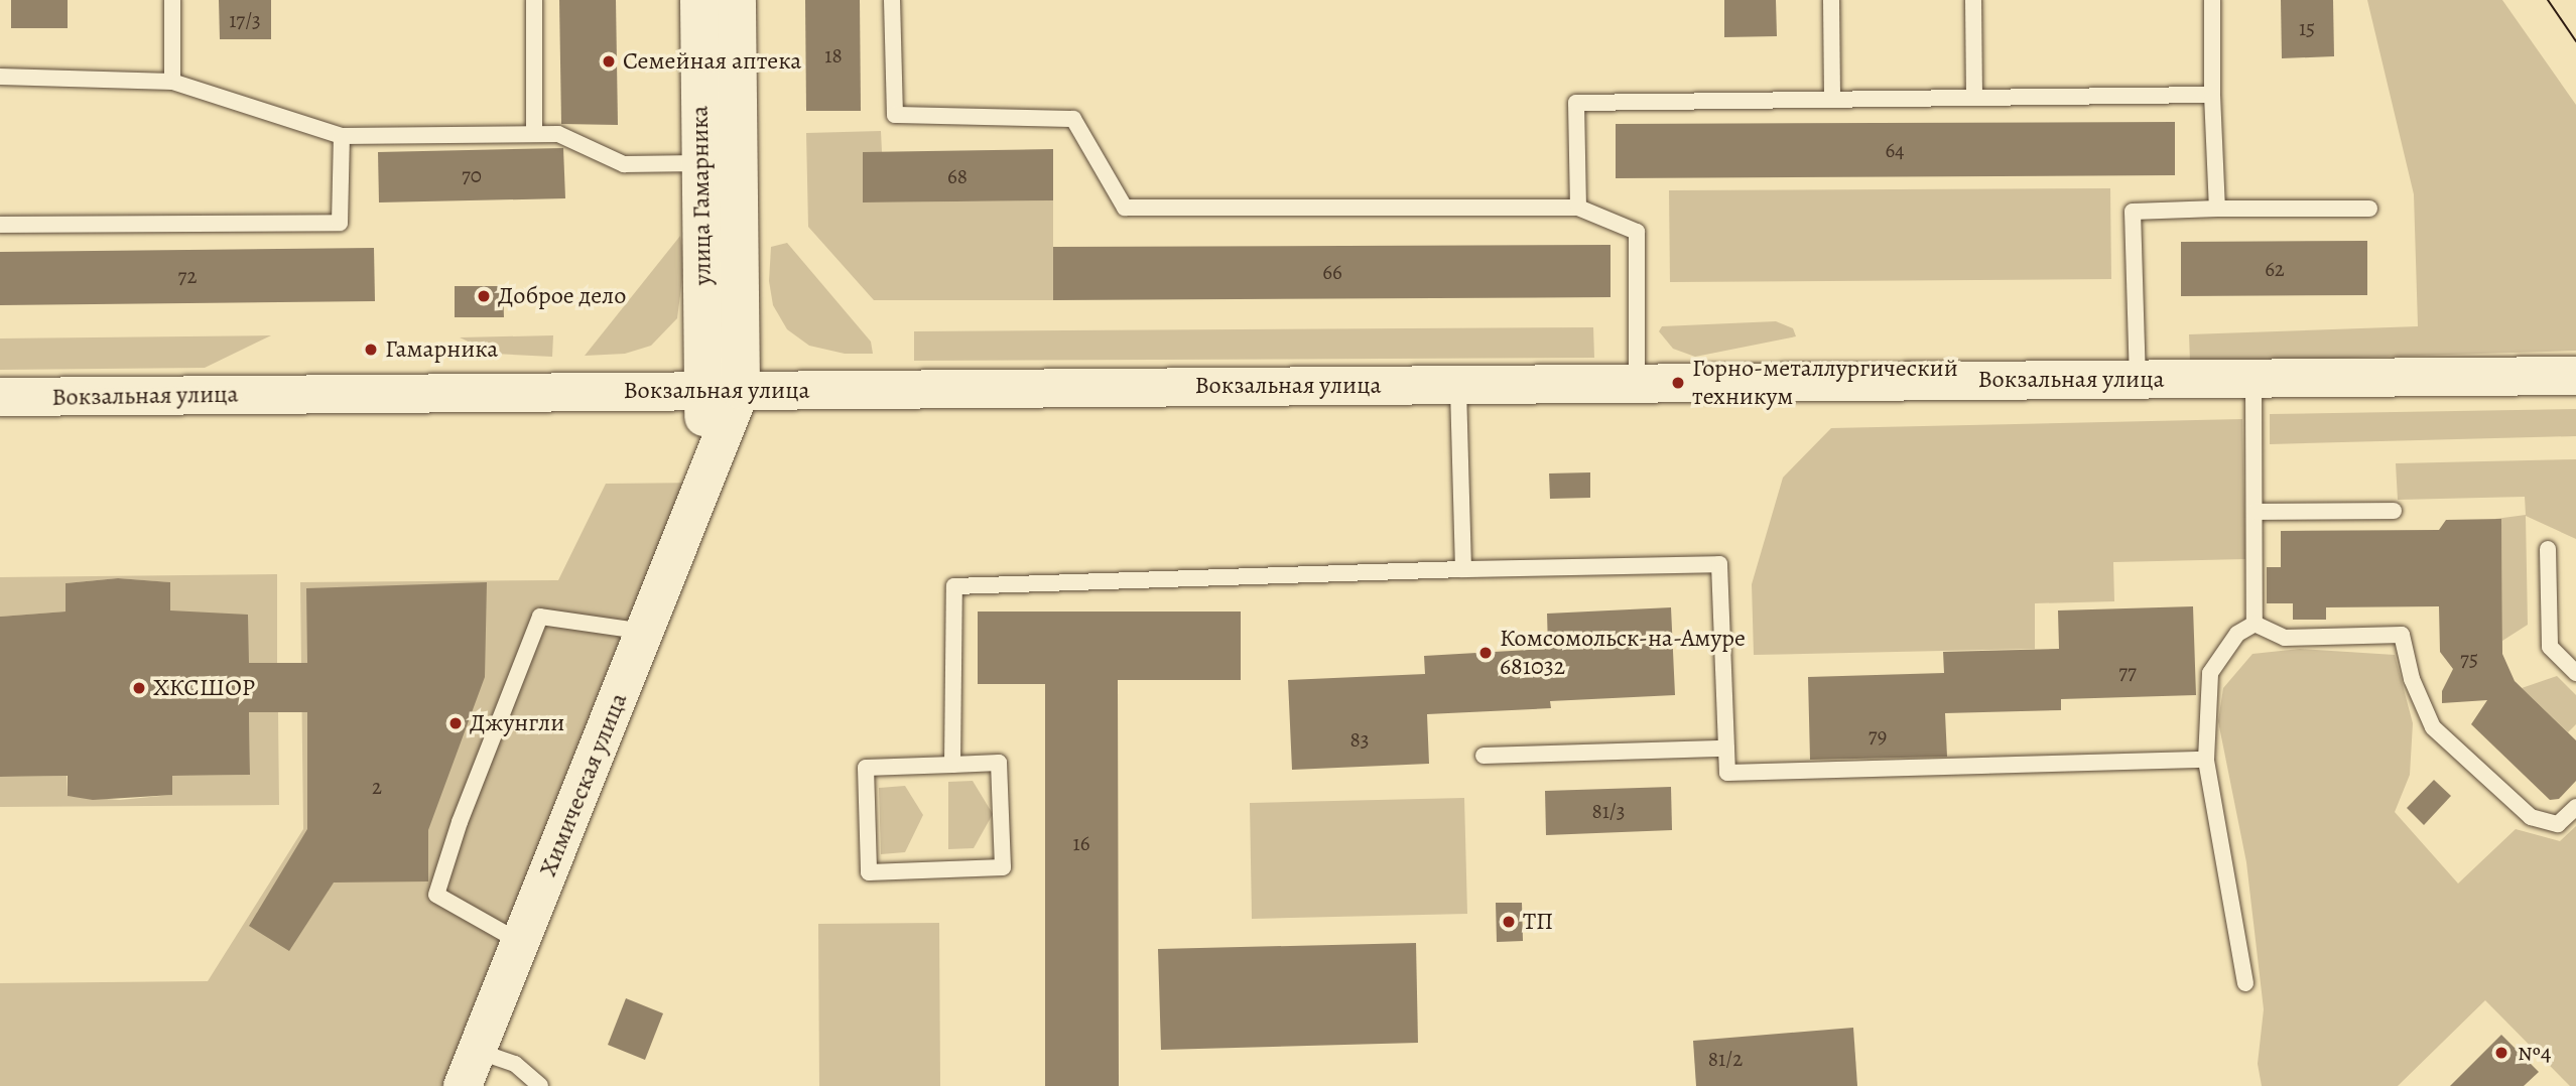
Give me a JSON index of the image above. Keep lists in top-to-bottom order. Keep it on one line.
{"streets":{"main road":["улица Гамарника","Вокзальная улица","Химическая улица"]},"crossings":[["улица Гамарника","Вокзальная улица"],["улица Гамарника","Химическая улица"],["Вокзальная улица","Химическая улица"]],"places":["Семейная аптека","Доброе дело","Гамарника","Горно-металлургический техникум","Комсомольск-на-Амуре 681032","ХКСШОР","Джунгли","ТП","№4"],"house_numbers":["17/3","15","18","64","70","68","62","66","72","75","77","79","83","2","81/3","16","81/2"]}
